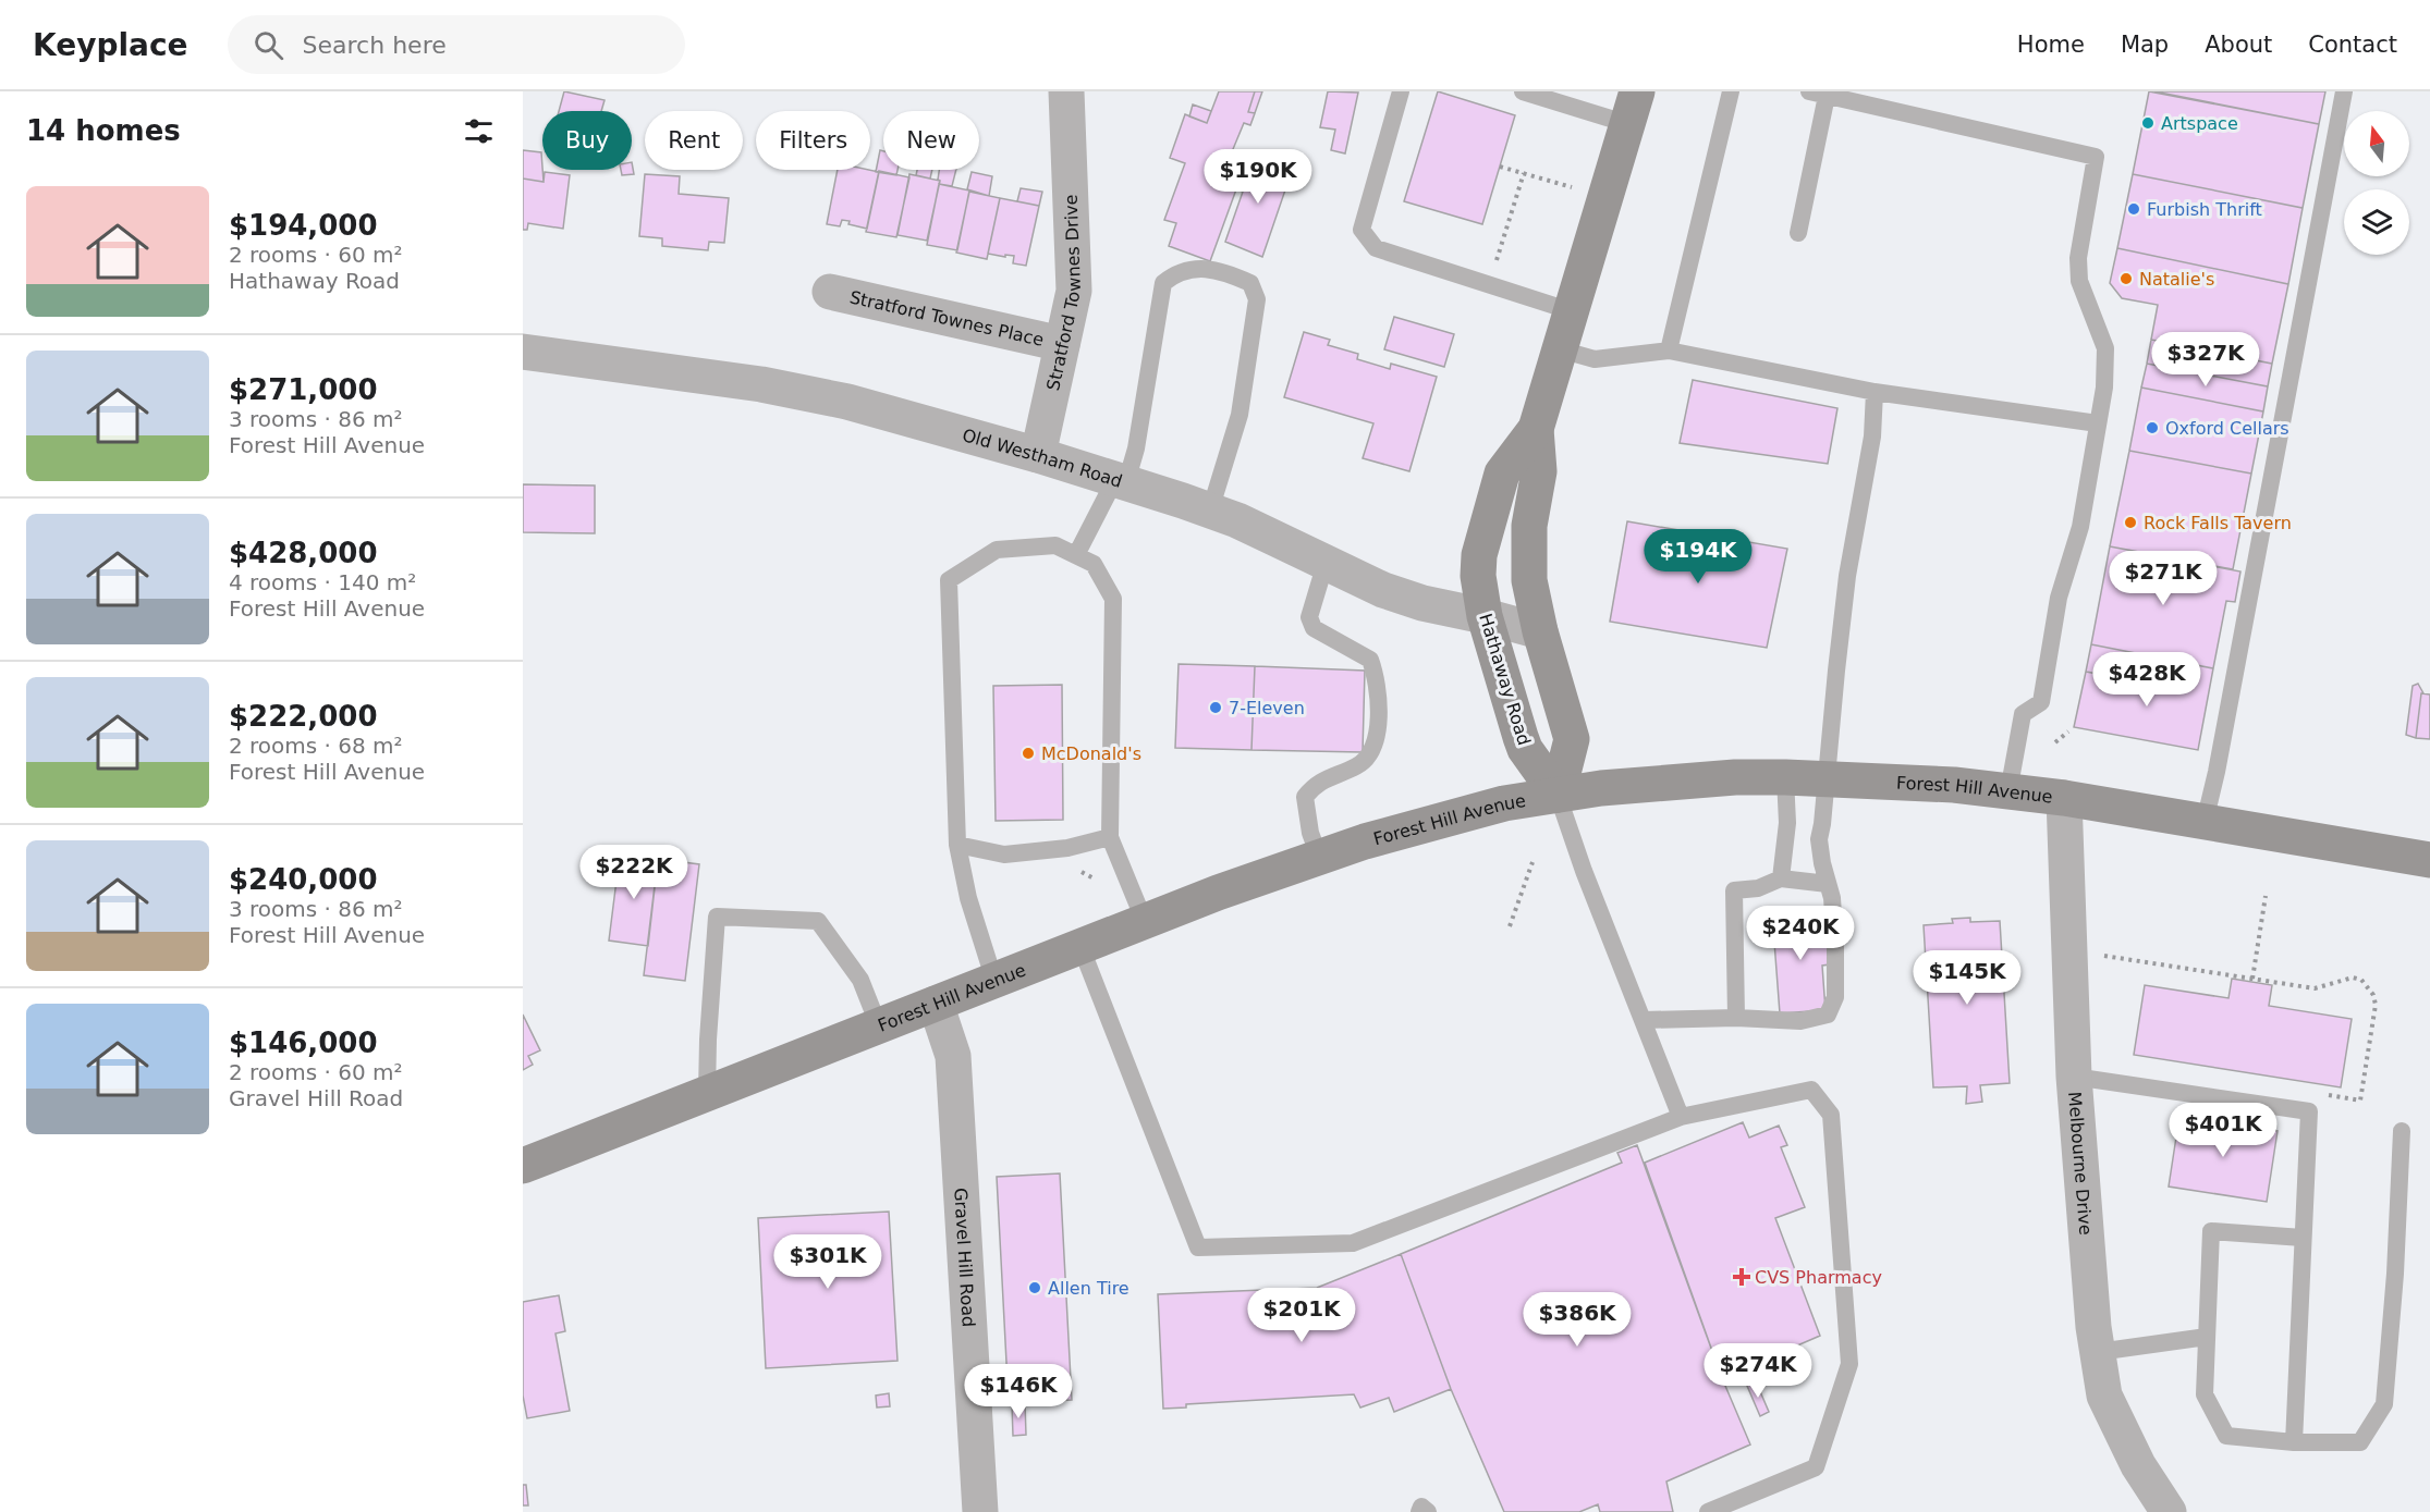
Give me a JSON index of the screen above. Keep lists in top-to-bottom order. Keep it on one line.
{"streets":{"main road":["Hathaway Road","Forest Hill Avenue"],"street":["Stratford Townes Drive","Stratford Townes Place","Old Westham Road","Melbourne Drive","Gravel Hill Road"]},"crossings":[["Stratford Townes Drive","Stratford Townes Place"],["Stratford Townes Drive","Old Westham Road"],["Old Westham Road","Hathaway Road"],["Hathaway Road","Forest Hill Avenue"],["Forest Hill Avenue","Melbourne Drive"],["Forest Hill Avenue","Gravel Hill Road"]],"places":{"other":["Artspace","Furbish Thrift","Natalie's","Oxford Cellars","Rock Falls Tavern","7-Eleven","McDonald's","Allen Tire"],"health":["CVS Pharmacy"]},"north":"top","page":{"header":"Keyplace","search":"Search here","nav":["Home","Map","About","Contact"],"heading":"14 homes","chip":["Buy","Rent","Filters","New"],"price":["$190K","$327K","$194K","$271K","$428K","$222K","$240K","$145K","$401K","$301K","$201K","$386K","$274K","$146K"],"list":[{"name":"$194,000","note":"2 rooms · 60 m² · Hathaway Road"},{"name":"$271,000","note":"3 rooms · 86 m² · Forest Hill Avenue"},{"name":"$428,000","note":"4 rooms · 140 m² · Forest Hill Avenue"},{"name":"$222,000","note":"2 rooms · 68 m² · Forest Hill Avenue"},{"name":"$240,000","note":"3 rooms · 86 m² · Forest Hill Avenue"},{"name":"$146,000","note":"2 rooms · 60 m² · Gravel Hill Road"}]}}
